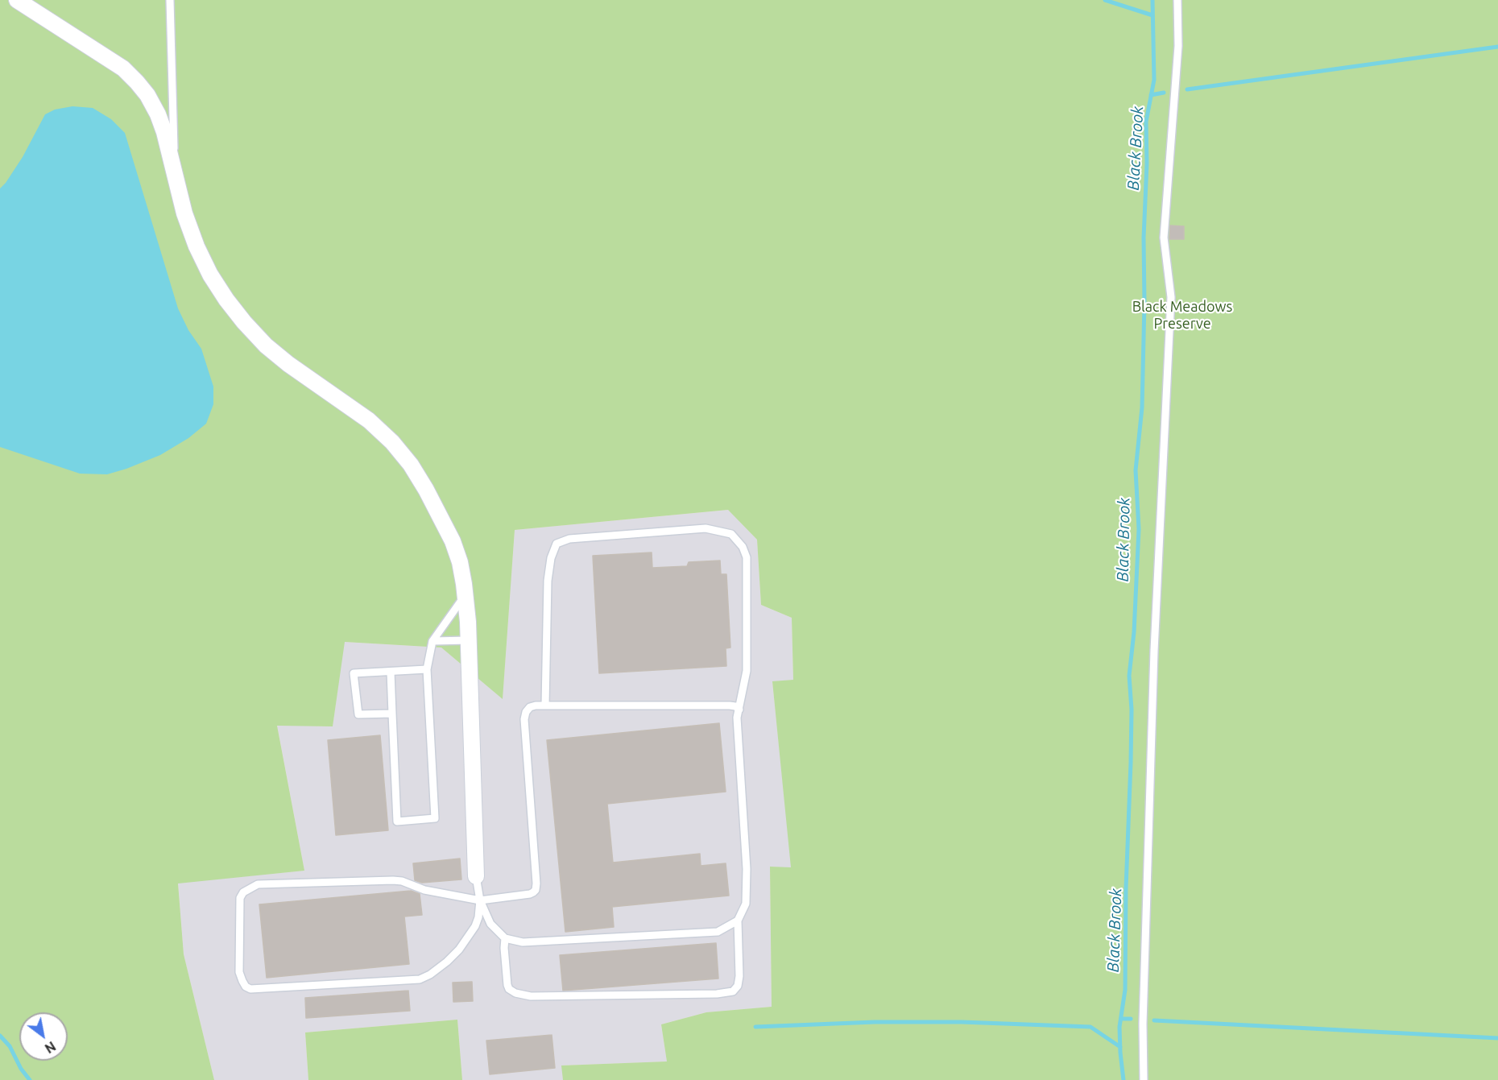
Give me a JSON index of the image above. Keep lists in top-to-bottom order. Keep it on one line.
{"water":["Black Brook"],"parks":["Black Meadows Preserve"],"north":"bottom right"}
